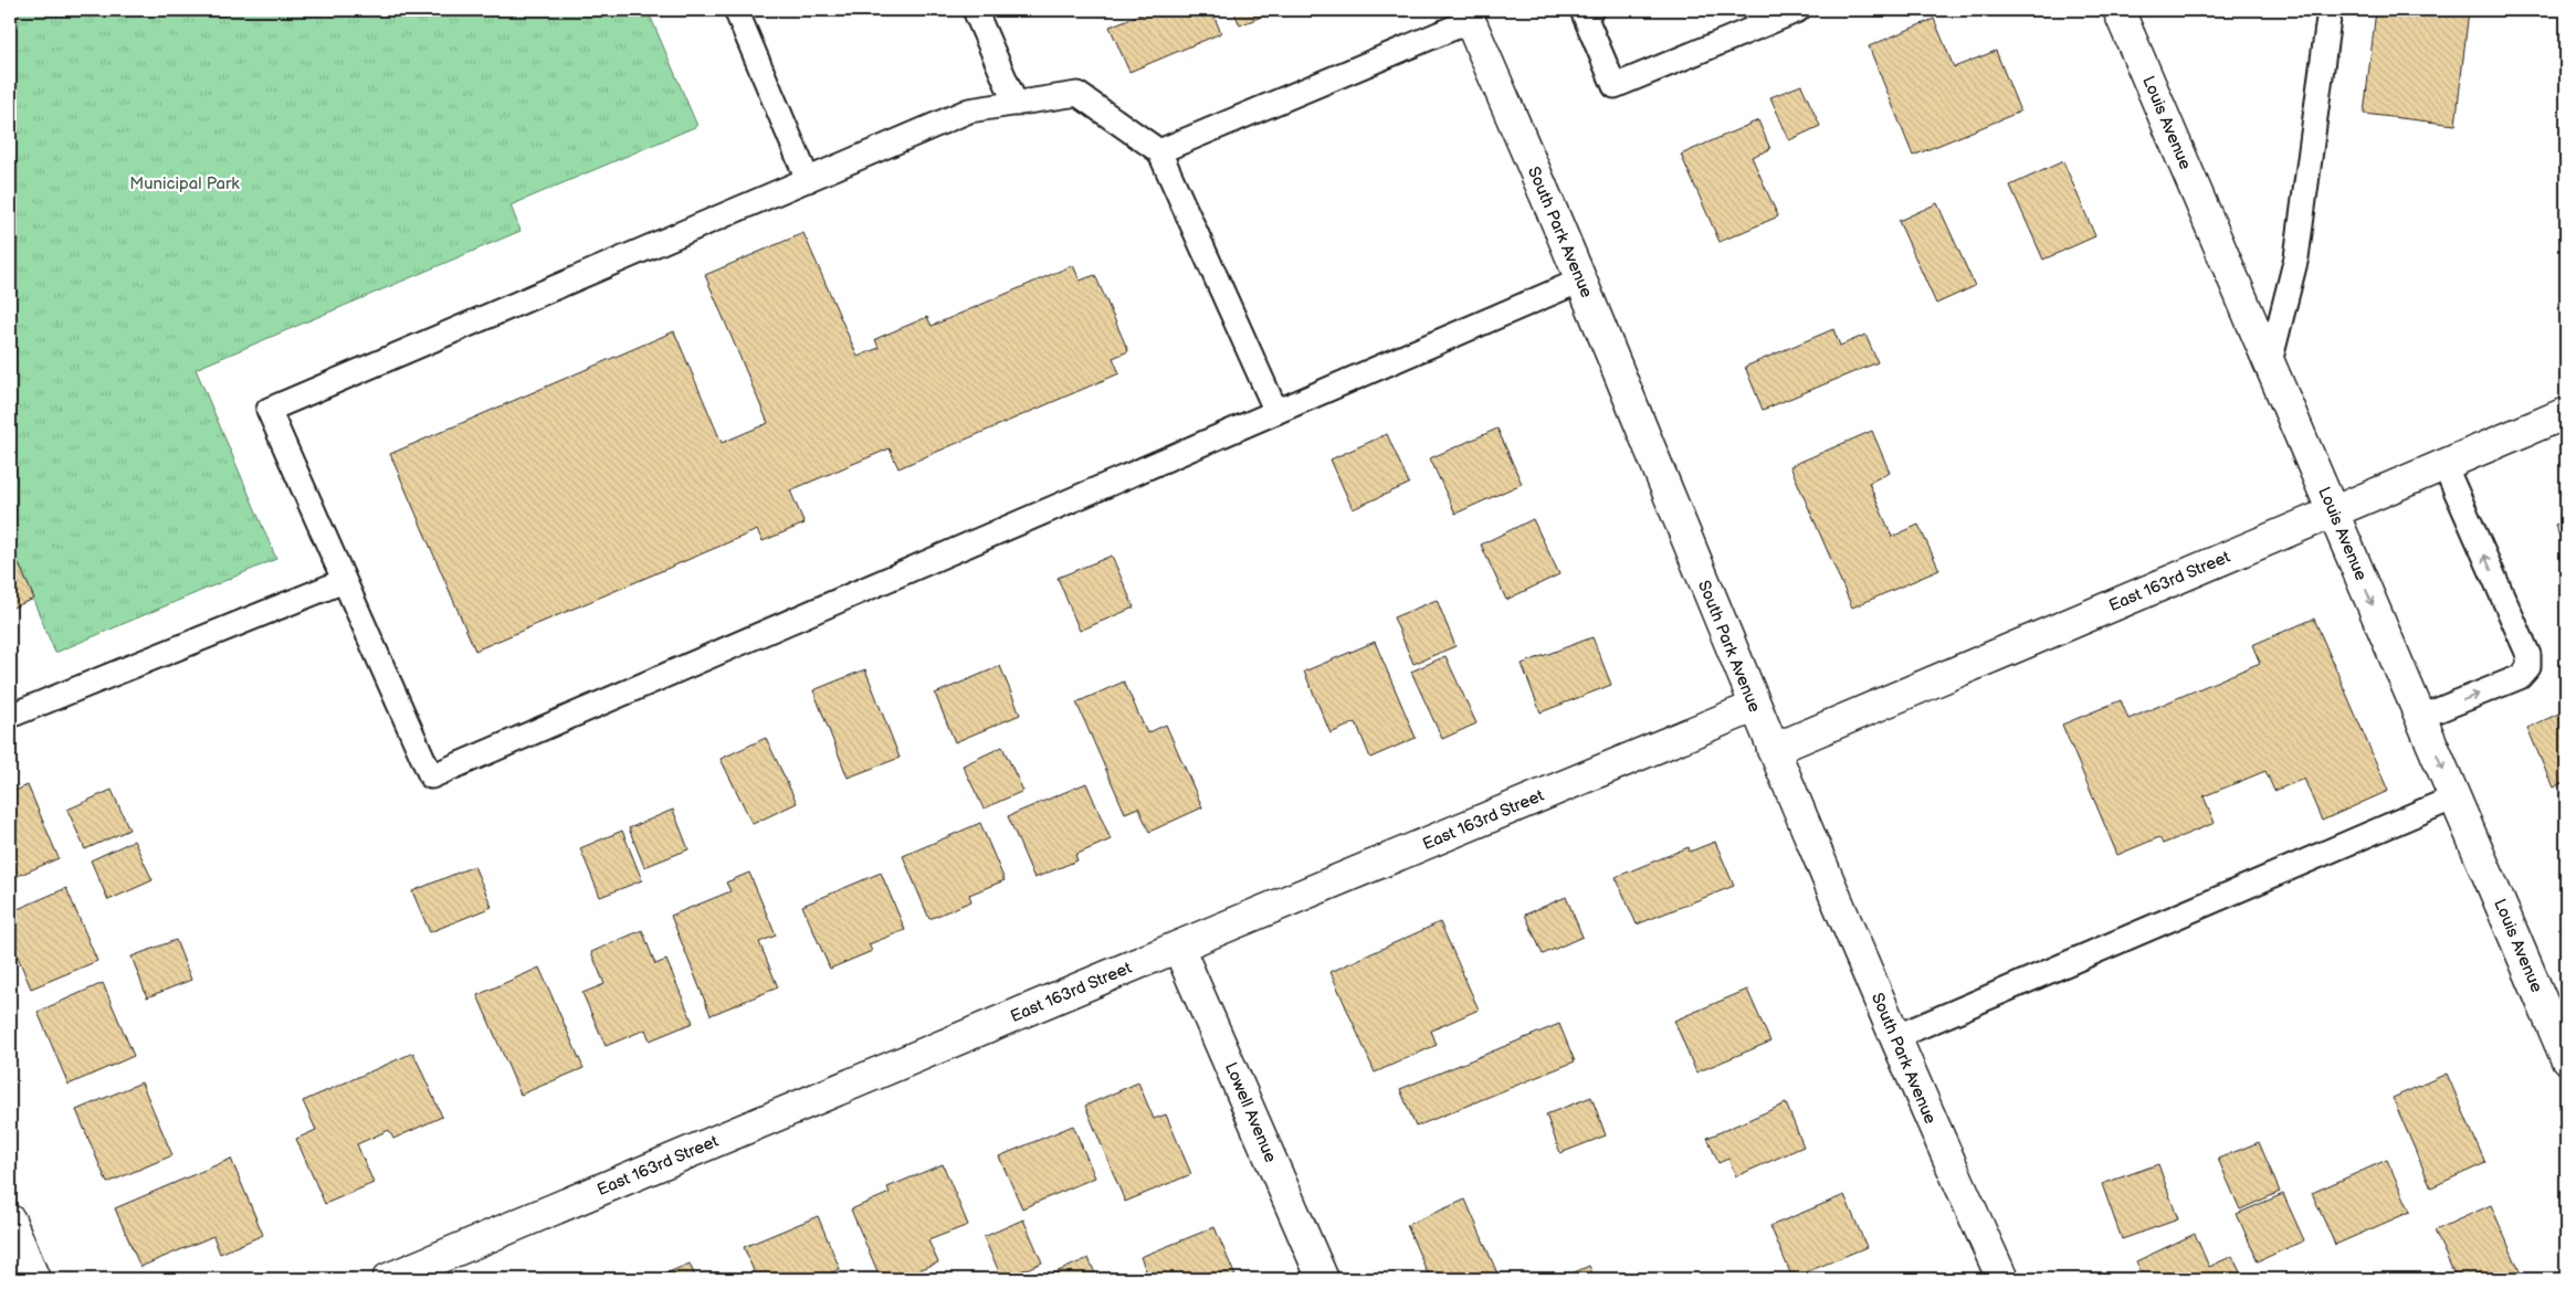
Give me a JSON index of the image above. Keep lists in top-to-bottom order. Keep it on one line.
{"streets":{"street":["Louis Avenue","South Park Avenue","East 163rd Street","Lowell Avenue"]},"crossings":[["Louis Avenue","East 163rd Street"],["South Park Avenue","East 163rd Street"],["East 163rd Street","Lowell Avenue"]],"parks":["Municipal Park"]}
